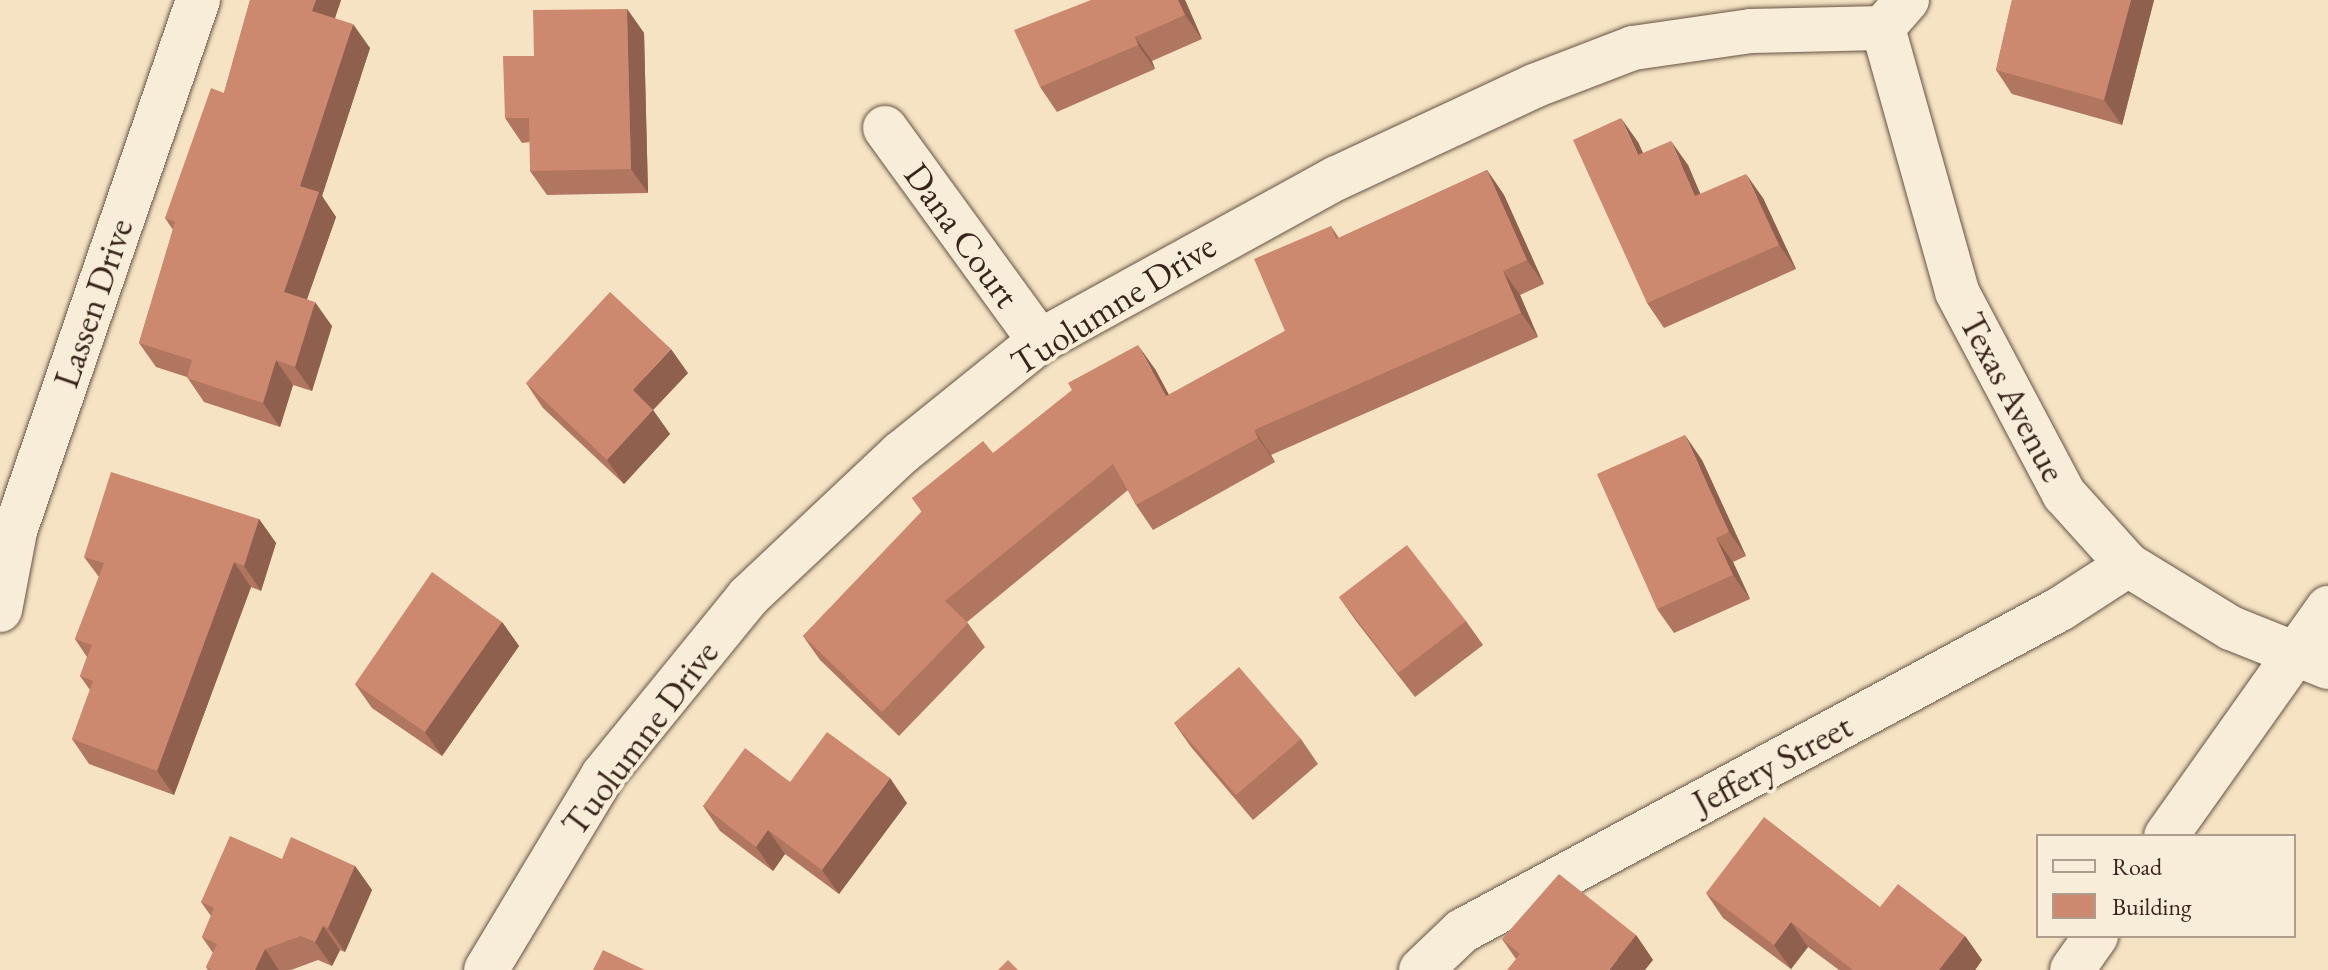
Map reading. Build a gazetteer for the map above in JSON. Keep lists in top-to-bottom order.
{
  "streets": {
    "street": [
      "Dana Court",
      "Lassen Drive",
      "Tuolumne Drive",
      "Texas Avenue",
      "Jeffery Street"
    ]
  },
  "crossings": [
    ["Dana Court", "Tuolumne Drive"],
    ["Tuolumne Drive", "Texas Avenue"],
    ["Texas Avenue", "Jeffery Street"]
  ],
  "legend": ["Road", "Building"]
}
